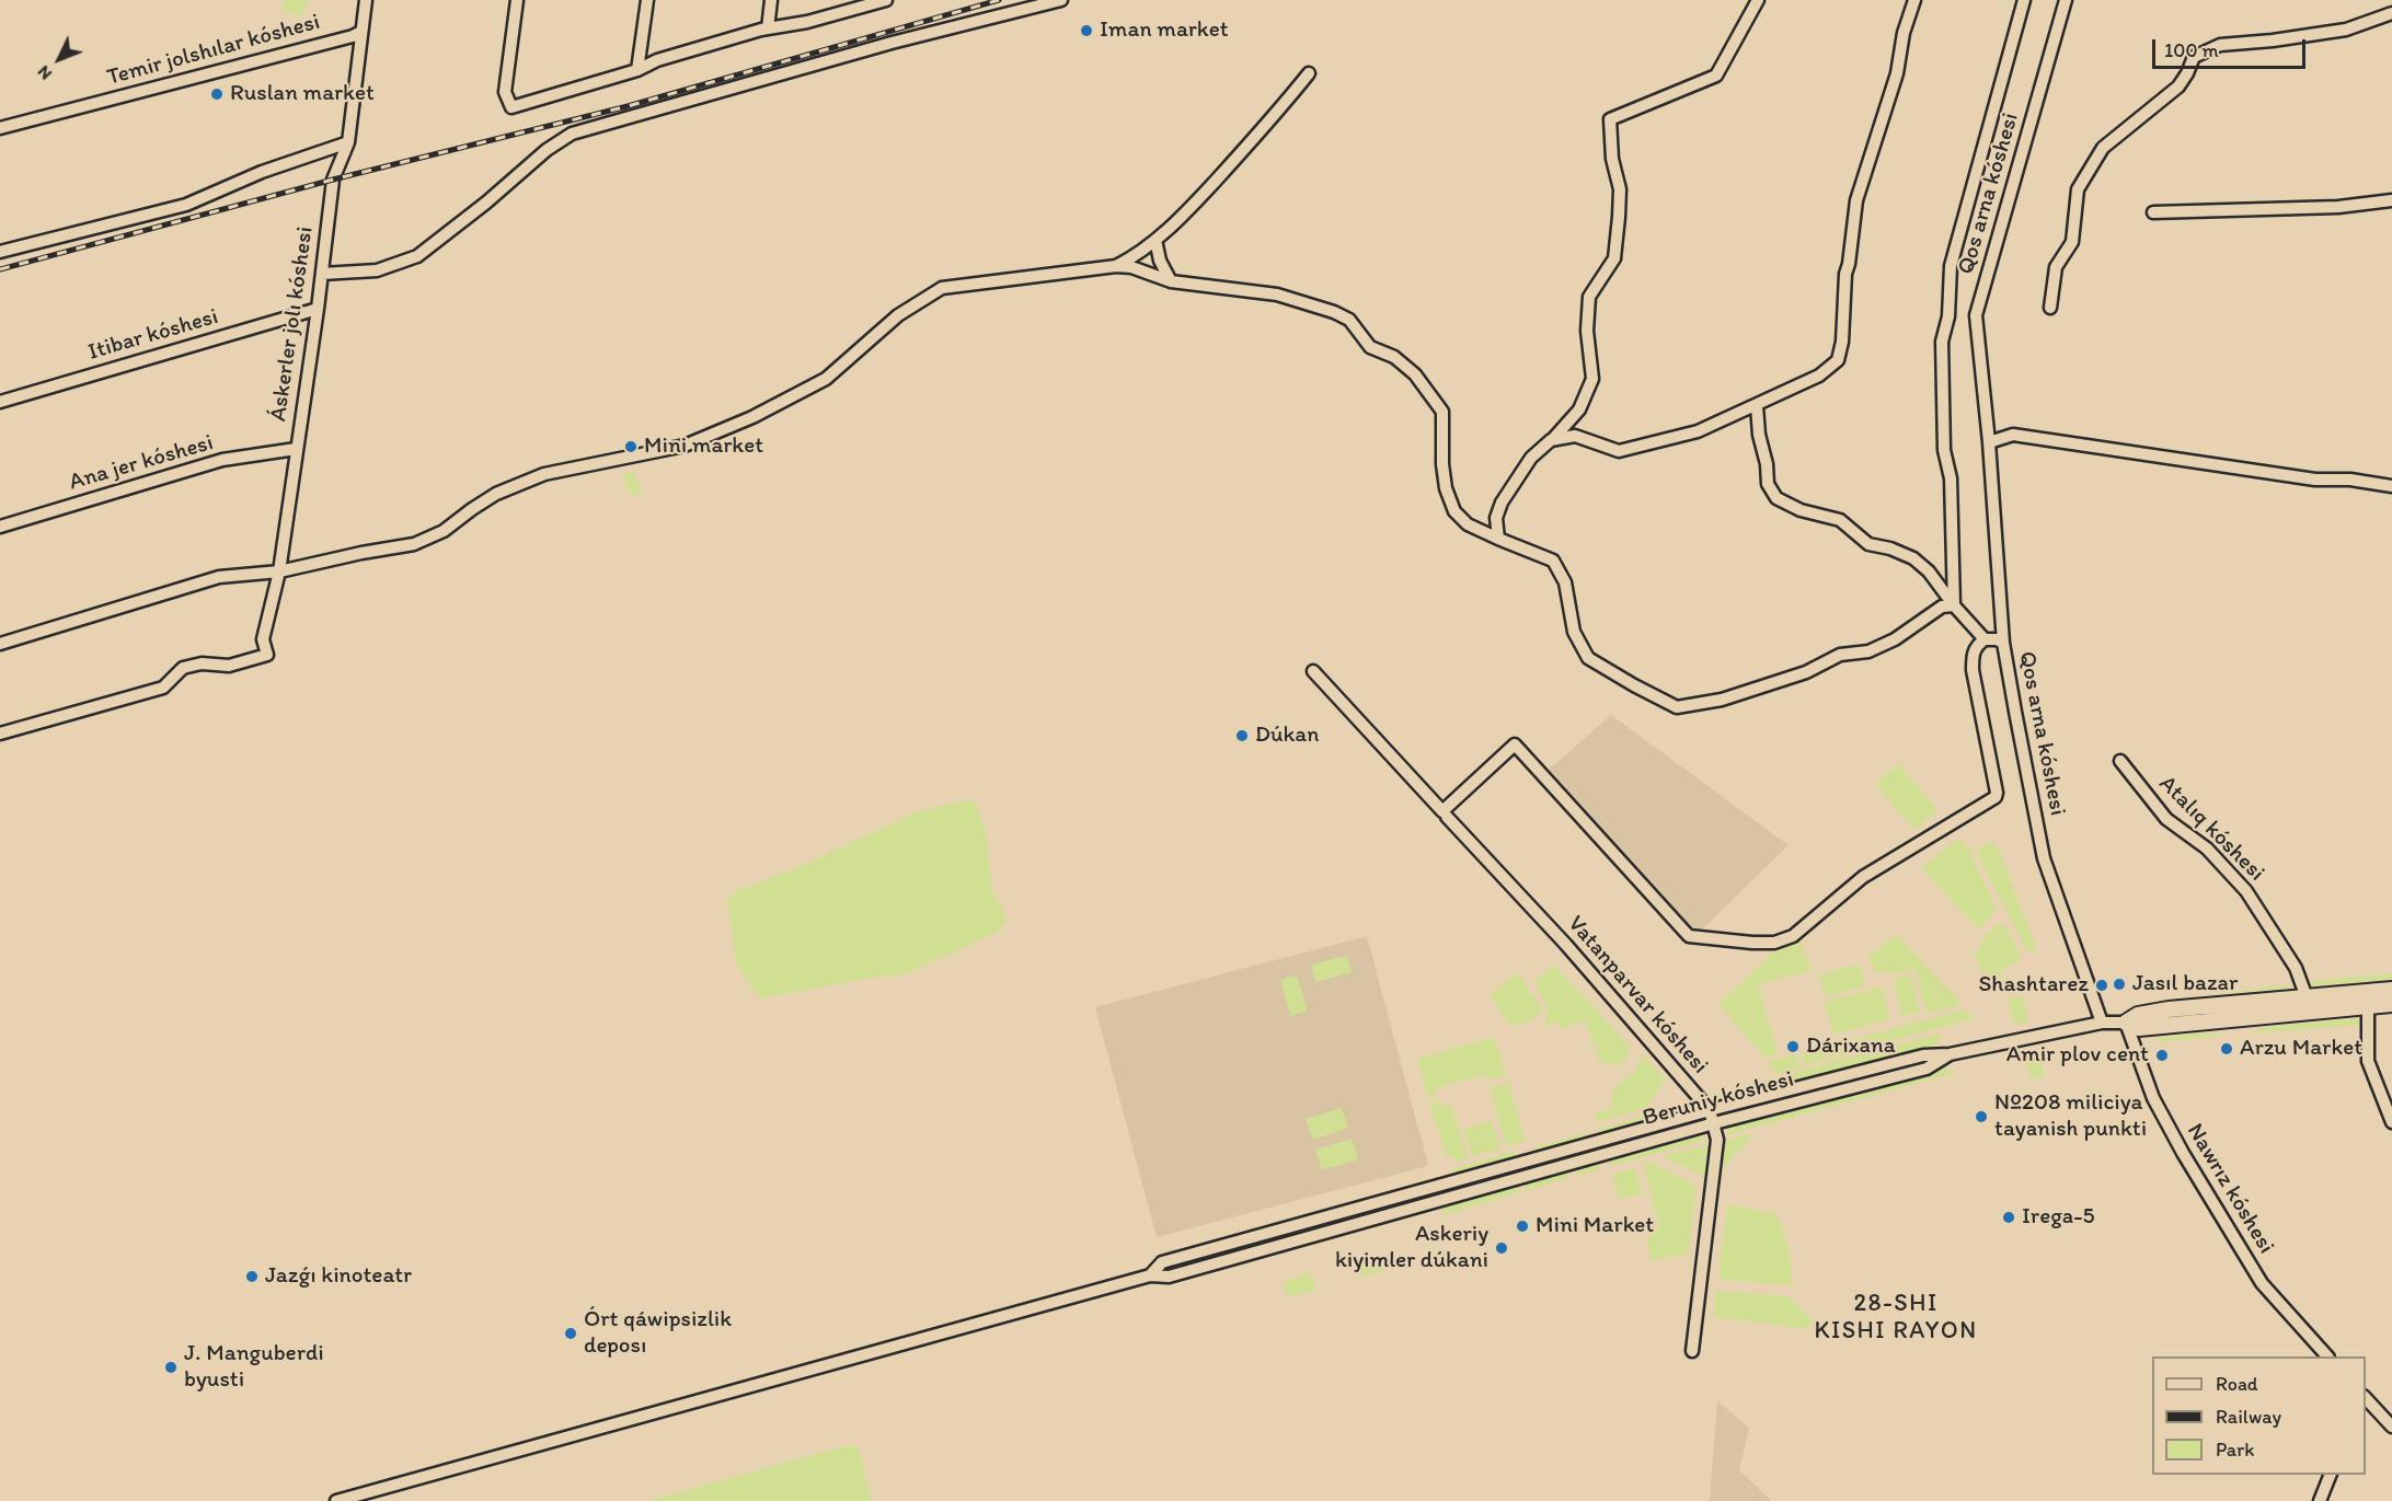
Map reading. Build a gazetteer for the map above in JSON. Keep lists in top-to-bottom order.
{
  "streets": {
    "street": [
      "Temir jolshılar kóshesi",
      "Qos arna kóshesi",
      "Áskerler jolı kóshesi",
      "Itibar kóshesi",
      "Ana jer kóshesi",
      "Atalıq kóshesi",
      "Vatanparvar kóshesi",
      "Beruniy kóshesi",
      "Nawrız kóshesi"
    ]
  },
  "crossings": [
    ["Temir jolshılar kóshesi", "Áskerler jolı kóshesi"],
    ["Áskerler jolı kóshesi", "Itibar kóshesi"],
    ["Áskerler jolı kóshesi", "Ana jer kóshesi"],
    ["Vatanparvar kóshesi", "Beruniy kóshesi"]
  ],
  "districts": ["28-SHI KISHI RAYON"],
  "places": [
    "Iman market",
    "Ruslan market",
    "Mini market",
    "Dúkan",
    "Jasıl bazar",
    "Shashtarez",
    "Dárixana",
    "Arzu Market",
    "Amir plov cent",
    "№208 miliciya tayanish punkti",
    "Irega-5",
    "Mini Market",
    "Askeriy kiyimler dúkani",
    "Jazǵı kinoteatr",
    "Órt qáwipsizlik deposı",
    "J. Manguberdi byusti"
  ],
  "legend": ["Road", "Railway", "Park"],
  "scale_bar": "100 m",
  "north": "bottom left"
}
